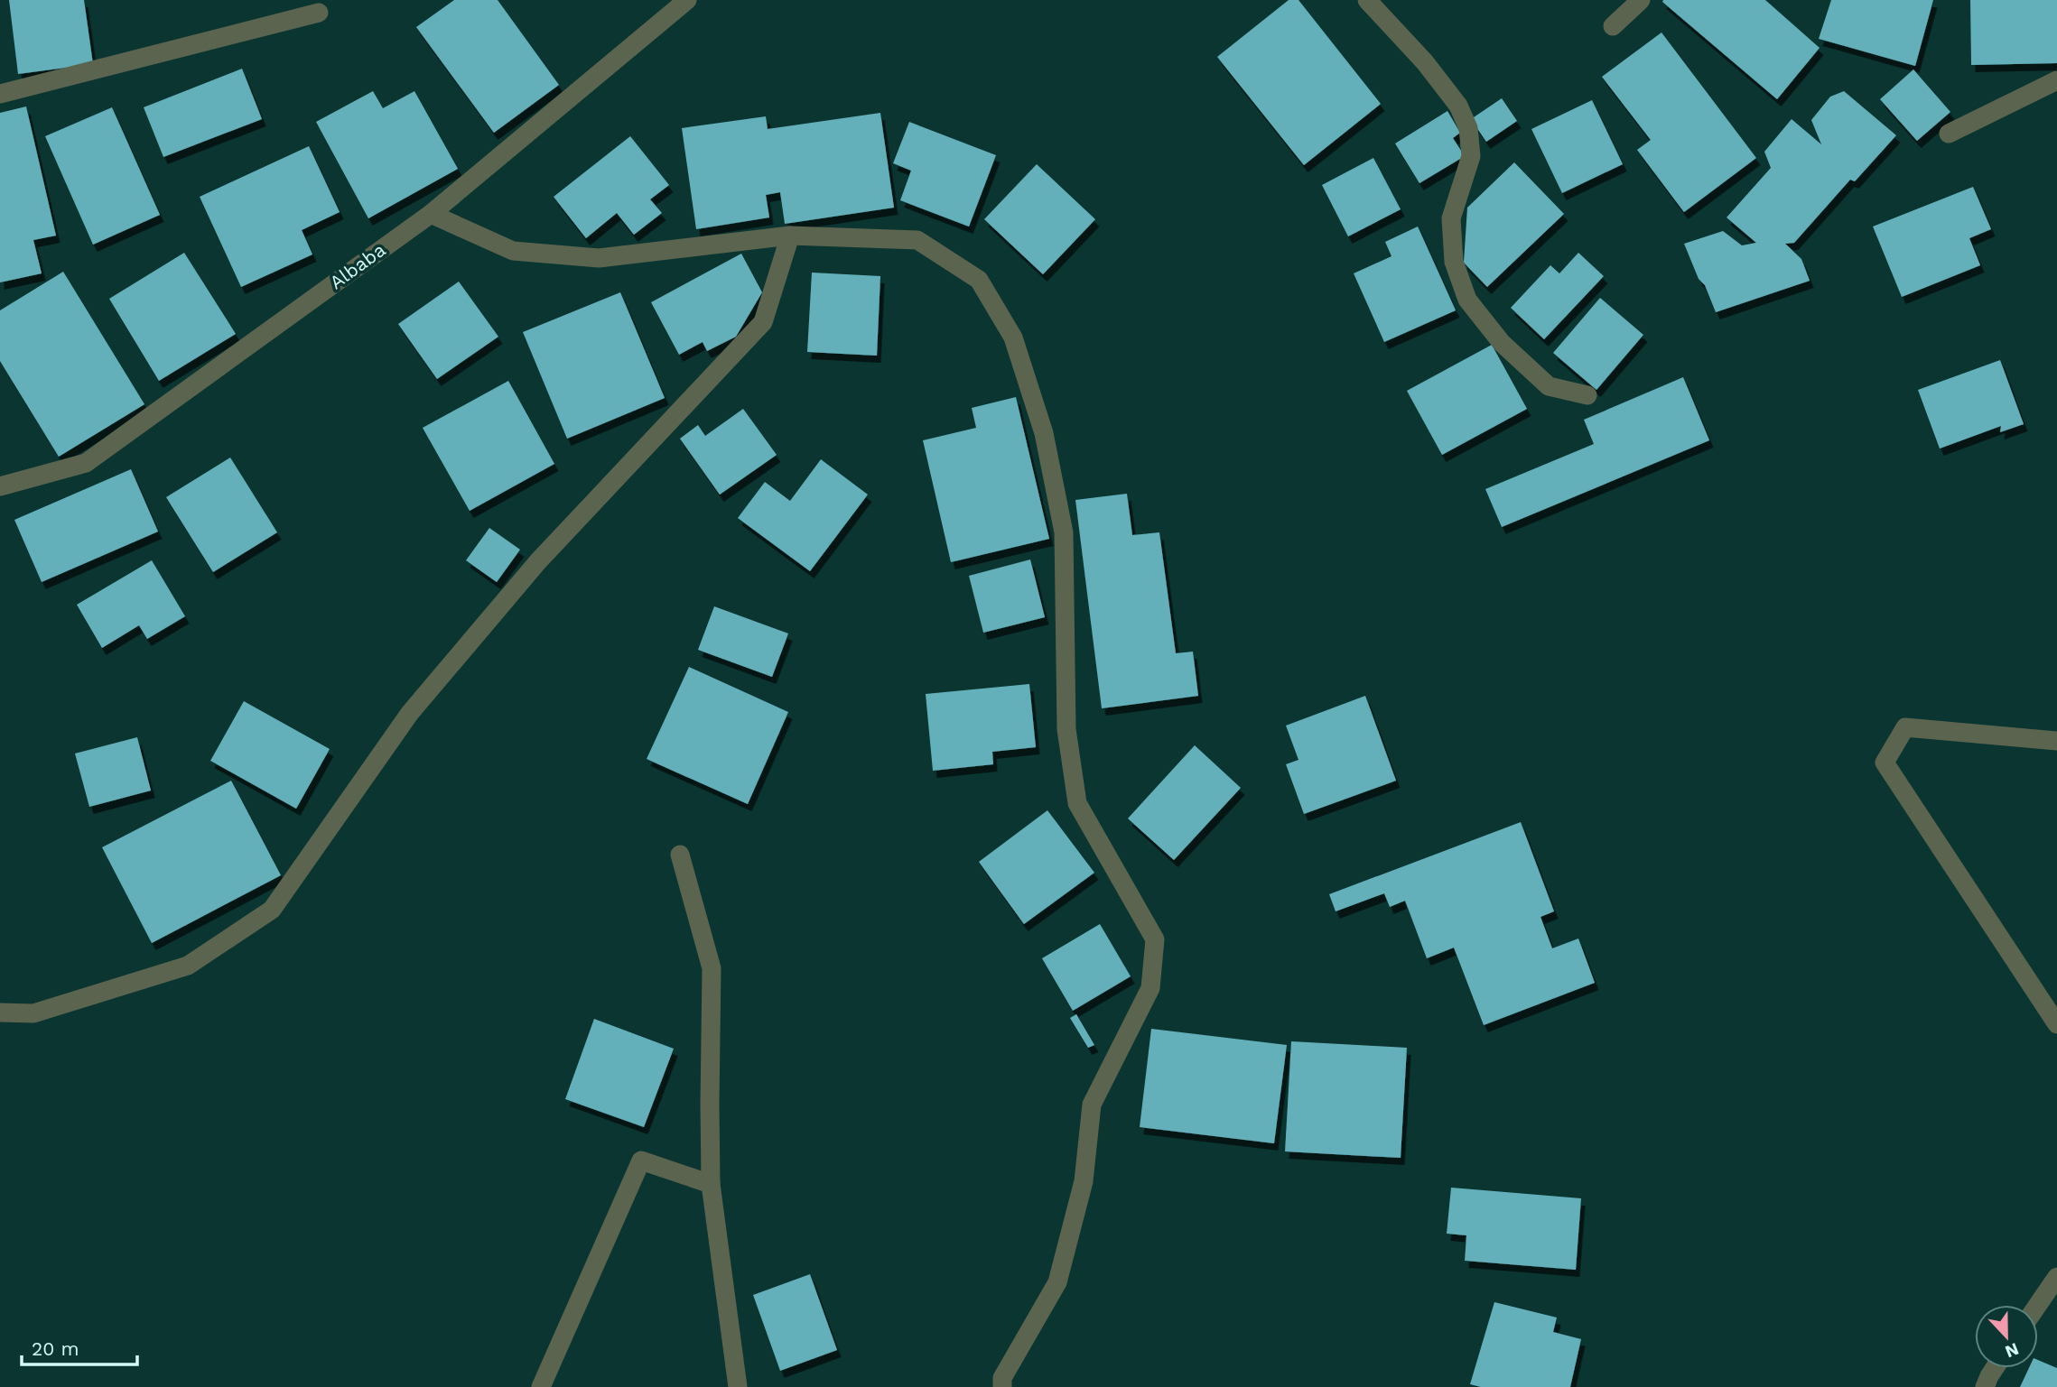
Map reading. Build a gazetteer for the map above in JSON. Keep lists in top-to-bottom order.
{
  "streets": {
    "street": ["Albaba"]
  },
  "scale_bar": "20 m",
  "north": "bottom"
}
